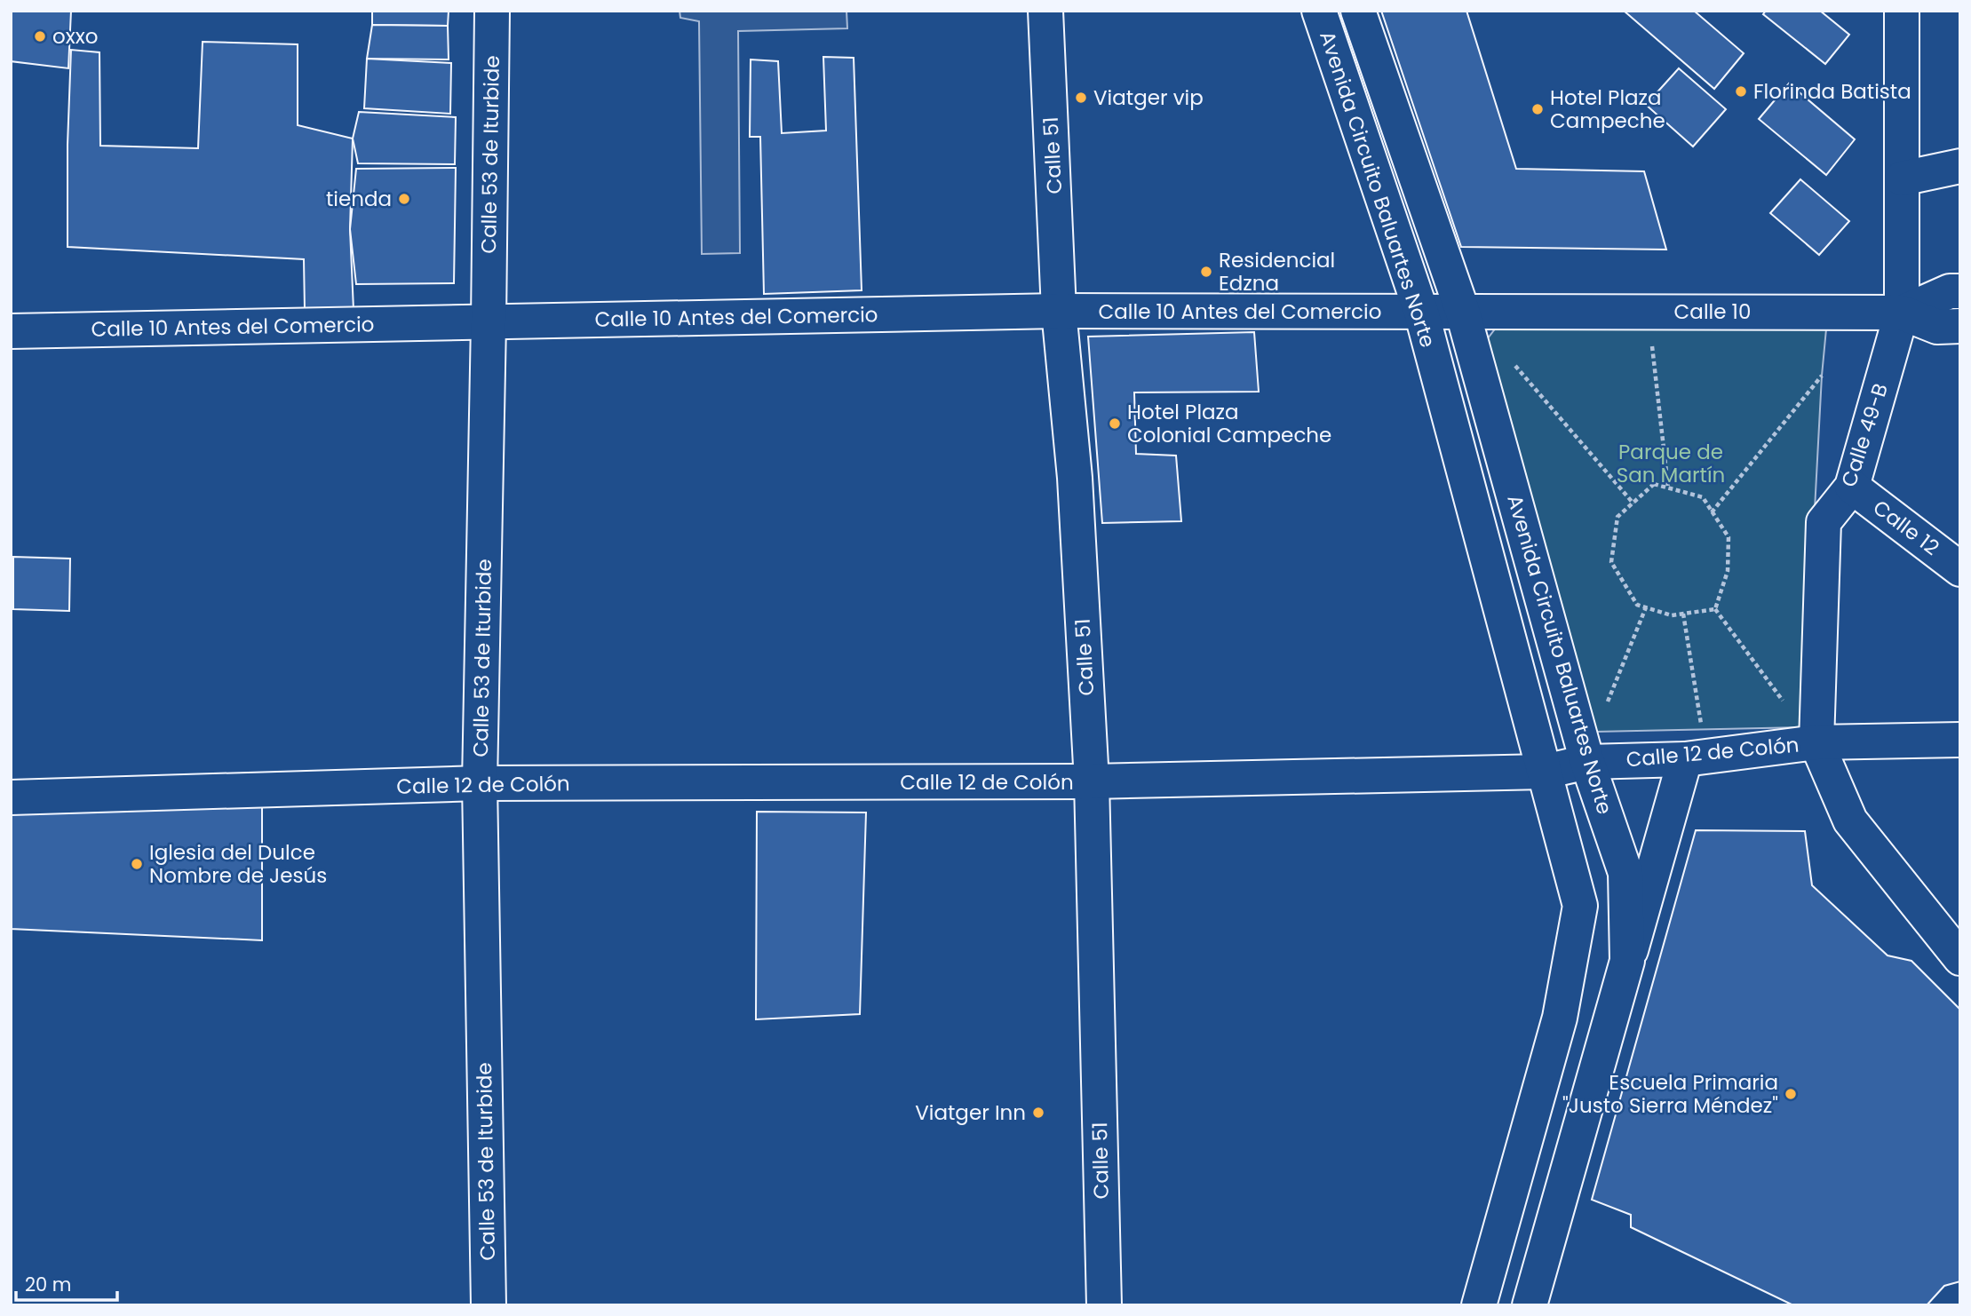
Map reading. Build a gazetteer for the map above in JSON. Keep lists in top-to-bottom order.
{
  "streets": {
    "street": [
      "Calle 53 de Iturbide",
      "Calle 51",
      "Avenida Circuito Baluartes Norte",
      "Calle 10 Antes del Comercio",
      "Calle 10",
      "Calle 49-B",
      "Calle 12",
      "Calle 12 de Colón"
    ]
  },
  "crossings": [
    ["Calle 53 de Iturbide", "Calle 10 Antes del Comercio"],
    ["Calle 53 de Iturbide", "Calle 12 de Colón"],
    ["Calle 51", "Calle 10 Antes del Comercio"],
    ["Calle 51", "Calle 12 de Colón"],
    ["Avenida Circuito Baluartes Norte", "Calle 10 Antes del Comercio"],
    ["Avenida Circuito Baluartes Norte", "Calle 10"],
    ["Avenida Circuito Baluartes Norte", "Calle 12 de Colón"],
    ["Calle 10 Antes del Comercio", "Calle 10"],
    ["Calle 10", "Calle 49-B"],
    ["Calle 49-B", "Calle 12"],
    ["Calle 49-B", "Calle 12 de Colón"]
  ],
  "parks": ["Parque de San Martín"],
  "places": [
    "oxxo",
    "Florinda Batista",
    "Viatger vip",
    "Hotel Plaza Campeche",
    "tienda",
    "Residencial Edzna",
    "Hotel Plaza Colonial Campeche",
    "Iglesia del Dulce Nombre de Jesús",
    "Escuela Primaria \"Justo Sierra Méndez\"",
    "Viatger Inn"
  ],
  "scale_bar": "20 m"
}
